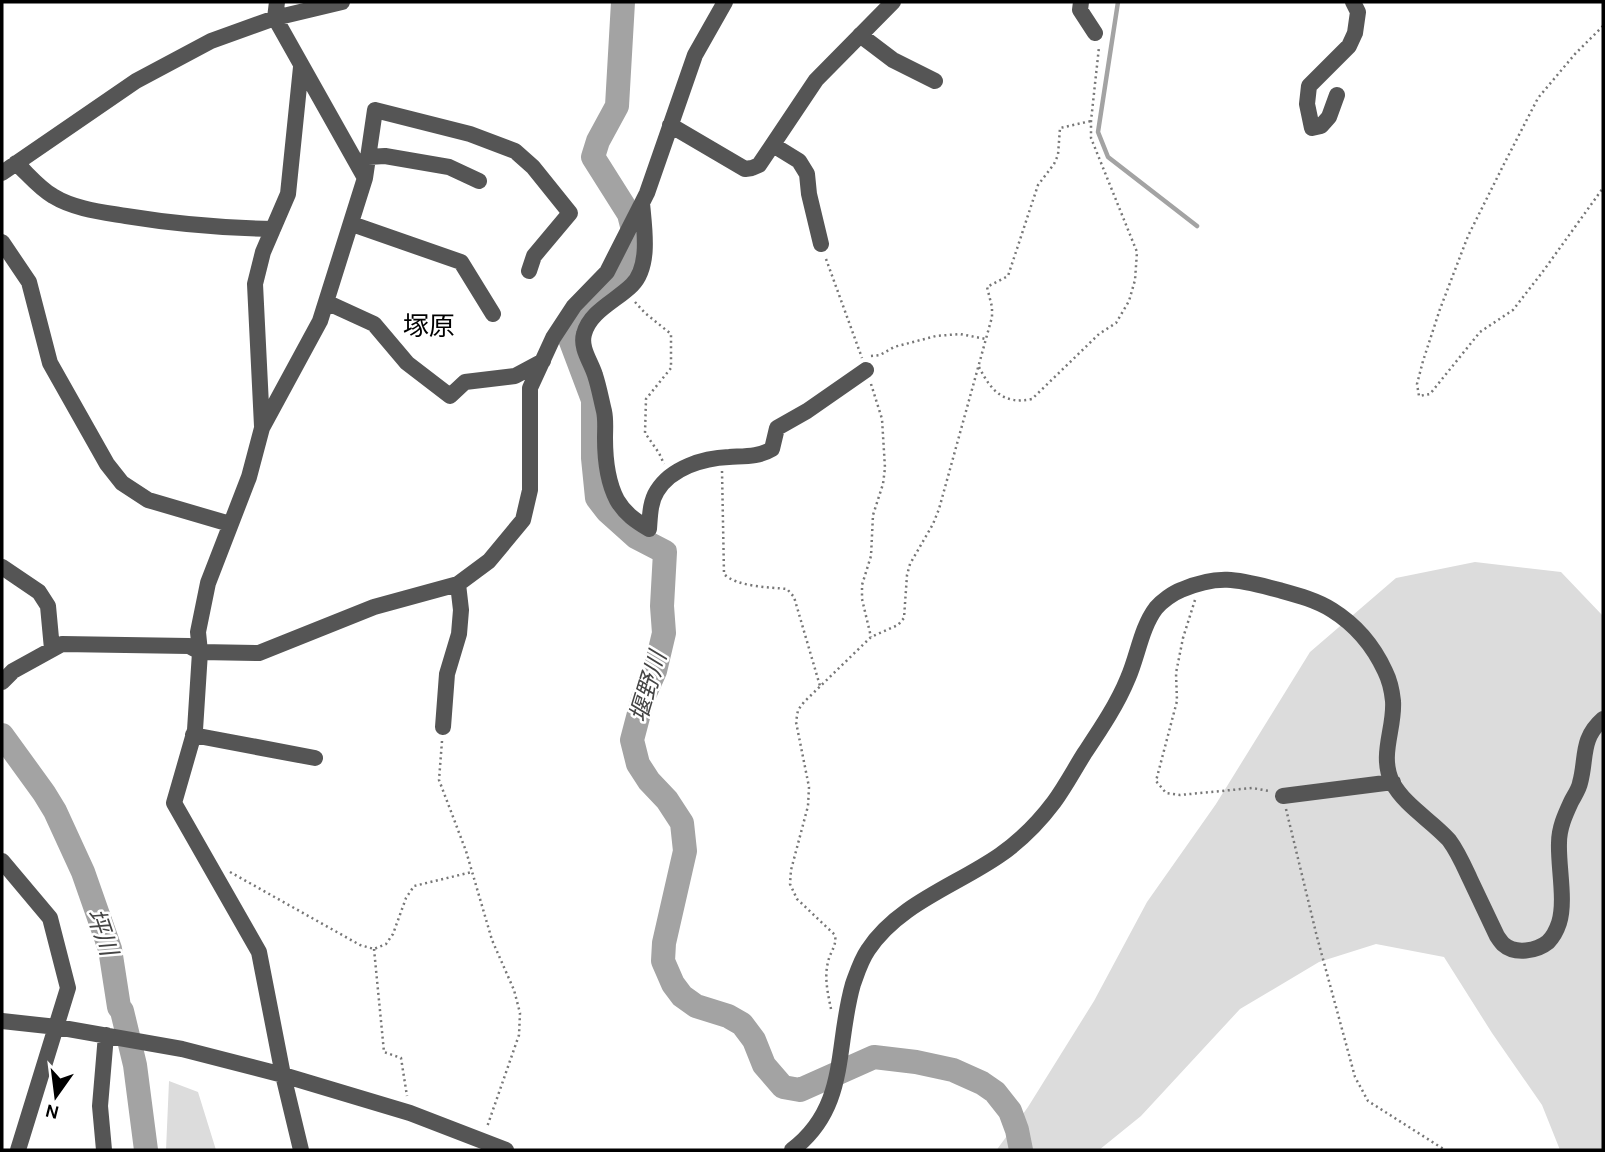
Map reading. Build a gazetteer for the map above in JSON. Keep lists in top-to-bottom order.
{
  "districts": ["塚原"],
  "water": ["堰野川", "坪川"],
  "north": "bottom"
}
